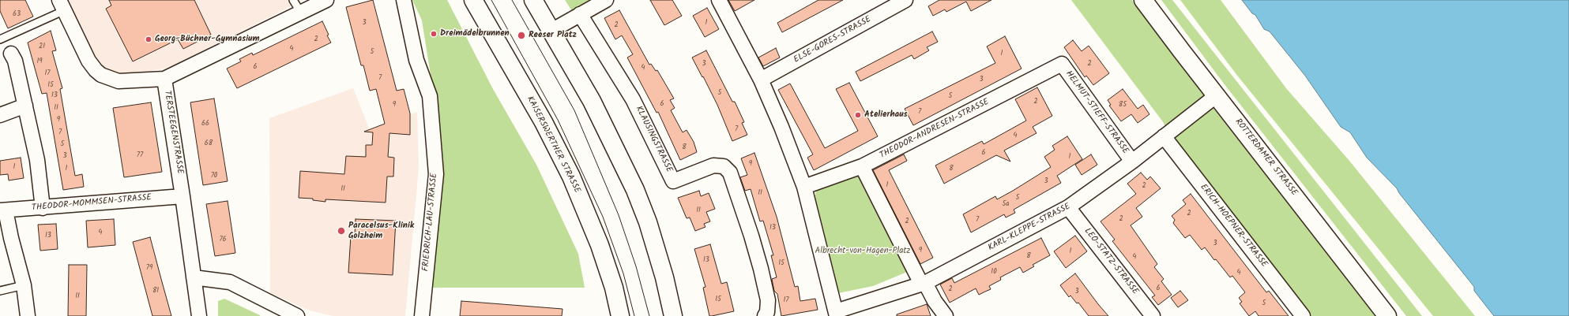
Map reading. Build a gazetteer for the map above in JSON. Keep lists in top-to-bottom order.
{
  "streets": {
    "street": [
      "ELSE-GORES-STRASSE",
      "HELMUT-STIEFF-STRASSE",
      "THEODOR-ANDRESEN-STRASSE",
      "TERSTEEGENSTRASSE",
      "KLAUSINGSTRASSE",
      "KAISERSWERTHER STRASSE",
      "ROTTERDAMER STRASSE",
      "THEODOR-MOMMSEN-STRASSE",
      "FRIEDRICH-LAU-STRASSE",
      "ERICH-HOEPNER-STRASSE",
      "KARL-KLEPPE-STRASSE",
      "LEO-STATZ-STRASSE"
    ]
  },
  "crossings": [
    ["HELMUT-STIEFF-STRASSE", "THEODOR-ANDRESEN-STRASSE"],
    ["HELMUT-STIEFF-STRASSE", "KARL-KLEPPE-STRASSE"],
    ["TERSTEEGENSTRASSE", "THEODOR-MOMMSEN-STRASSE"],
    ["ROTTERDAMER STRASSE", "KARL-KLEPPE-STRASSE"],
    ["ERICH-HOEPNER-STRASSE", "KARL-KLEPPE-STRASSE"],
    ["KARL-KLEPPE-STRASSE", "LEO-STATZ-STRASSE"]
  ],
  "parks": ["Albrecht-von-Hagen-Platz"],
  "places": [
    "Dreimädelbrunnen",
    "Reeser Platz",
    "Georg-Büchner-Gymnasium",
    "Atelierhaus",
    "Paracelsus-Klinik Golzheim"
  ],
  "house_numbers": [
    "63",
    "3",
    "1",
    "2",
    "2",
    "21",
    "4",
    "5",
    "1",
    "19",
    "3",
    "2",
    "6",
    "4",
    "17",
    "7",
    "3",
    "15",
    "5",
    "13",
    "5",
    "2",
    "6",
    "9",
    "85",
    "11",
    "7",
    "9",
    "66",
    "7",
    "7",
    "4",
    "68",
    "5",
    "8",
    "6",
    "77",
    "3",
    "1",
    "9",
    "1",
    "1",
    "8",
    "70",
    "3",
    "1",
    "2",
    "11",
    "11",
    "5",
    "5a",
    "11",
    "2",
    "2",
    "7",
    "2",
    "13",
    "4",
    "13",
    "76",
    "3",
    "9",
    "1",
    "8",
    "4",
    "13",
    "15",
    "79",
    "10",
    "4",
    "6",
    "2",
    "81",
    "3",
    "11",
    "15",
    "17",
    "5"
  ]
}
